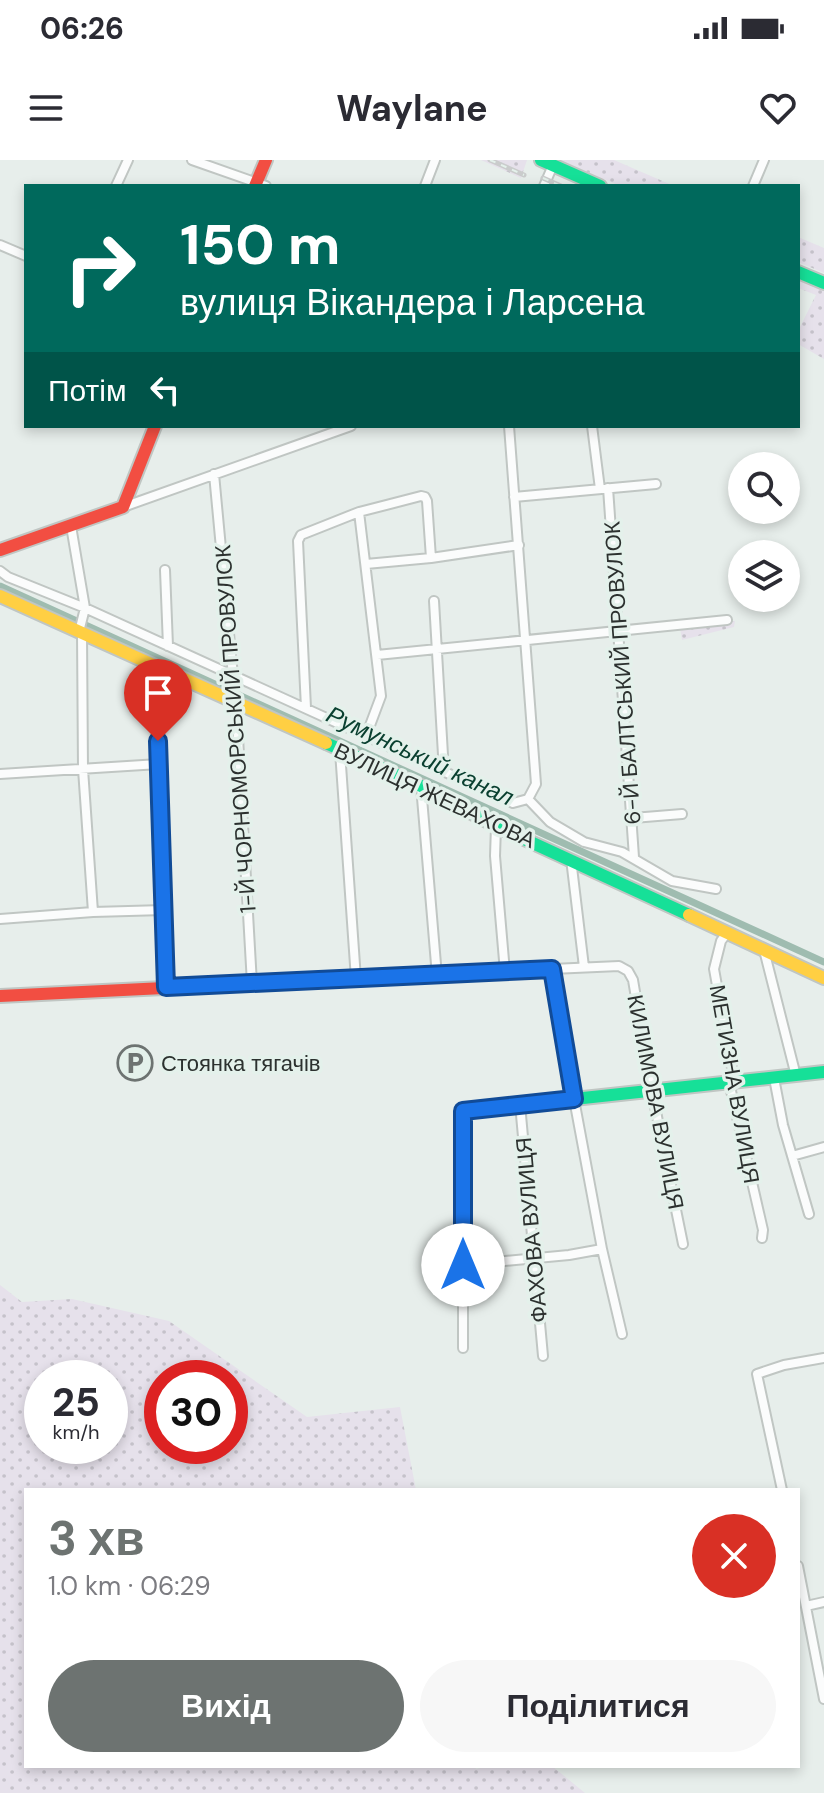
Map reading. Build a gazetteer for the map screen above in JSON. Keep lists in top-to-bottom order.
{
  "streets": {
    "street": [
      "6-Й БАЛТСЬКИЙ ПРОВУЛОК",
      "1-Й ЧОРНОМОРСЬКИЙ ПРОВУЛОК",
      "ВУЛИЦЯ ЖЕВАХОВА",
      "МЕТИЗНА ВУЛИЦЯ",
      "КИЛИМОВА ВУЛИЦЯ",
      "ФАХОВА ВУЛИЦЯ"
    ]
  },
  "crossings": [
    ["1-Й ЧОРНОМОРСЬКИЙ ПРОВУЛОК", "ВУЛИЦЯ ЖЕВАХОВА"],
    ["ВУЛИЦЯ ЖЕВАХОВА", "МЕТИЗНА ВУЛИЦЯ"]
  ],
  "water": ["Румунський канал"],
  "places": {
    "parking": ["Стоянка тягачів"]
  },
  "page": {
    "status": "06:26",
    "header": "Waylane",
    "turn": ["150 m", "вулиця Вікандера і Ларсена"],
    "then": "Потім",
    "speed": "25 km/h",
    "limit": "30",
    "heading": ["3 хв", "1.0 km · 06:29"],
    "buttons": ["Вихід", "Поділитися"]
  }
}
